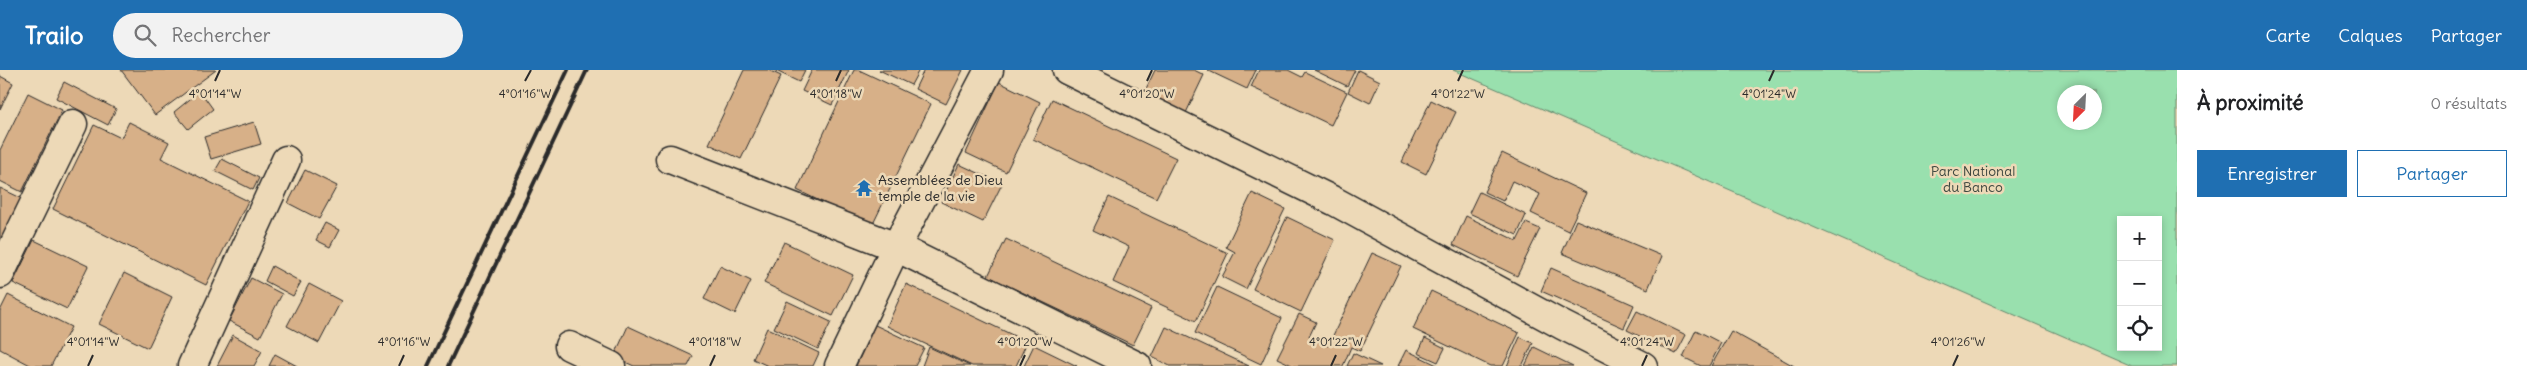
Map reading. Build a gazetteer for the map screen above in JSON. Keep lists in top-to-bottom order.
{
  "parks": ["Parc National du Banco"],
  "places": {
    "temple": ["Assemblées de Dieu temple de la vie"]
  },
  "north": "bottom left",
  "page": {
    "header": "Trailo",
    "search": "Rechercher",
    "nav": ["Carte", "Calques", "Partager"],
    "heading": ["À proximité", "0 résultats"],
    "buttons": ["Enregistrer", "Partager"],
    "map_buttons": ["+", "−"]
  },
  "coordinates": [
    "4°01'14\"W",
    "4°01'16\"W",
    "4°01'18\"W",
    "4°01'20\"W",
    "4°01'22\"W",
    "4°01'24\"W",
    "4°01'26\"W"
  ]
}
